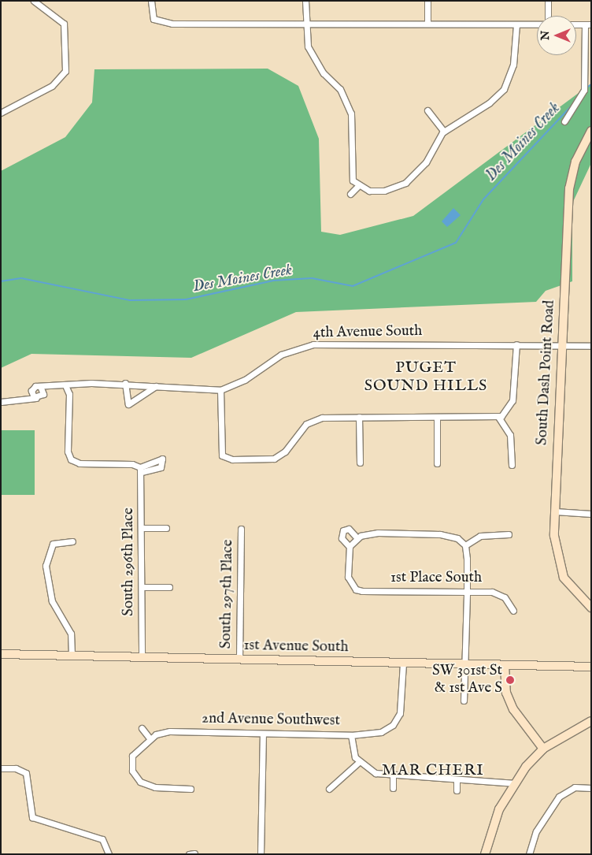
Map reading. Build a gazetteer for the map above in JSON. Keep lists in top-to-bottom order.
{
  "streets": {
    "street": [
      "4th Avenue South",
      "South Dash Point Road",
      "South 296th Place",
      "1st Place South",
      "South 297th Place",
      "1st Avenue South",
      "2nd Avenue Southwest"
    ]
  },
  "crossings": [
    ["4th Avenue South", "South Dash Point Road"],
    ["4th Avenue South", "South 296th Place"],
    ["South 296th Place", "1st Avenue South"],
    ["South 297th Place", "1st Avenue South"]
  ],
  "districts": ["PUGET SOUND HILLS", "MAR CHERI"],
  "water": ["Des Moines Creek"],
  "places": ["SW 301st St & 1st Ave S"],
  "north": "left"
}
